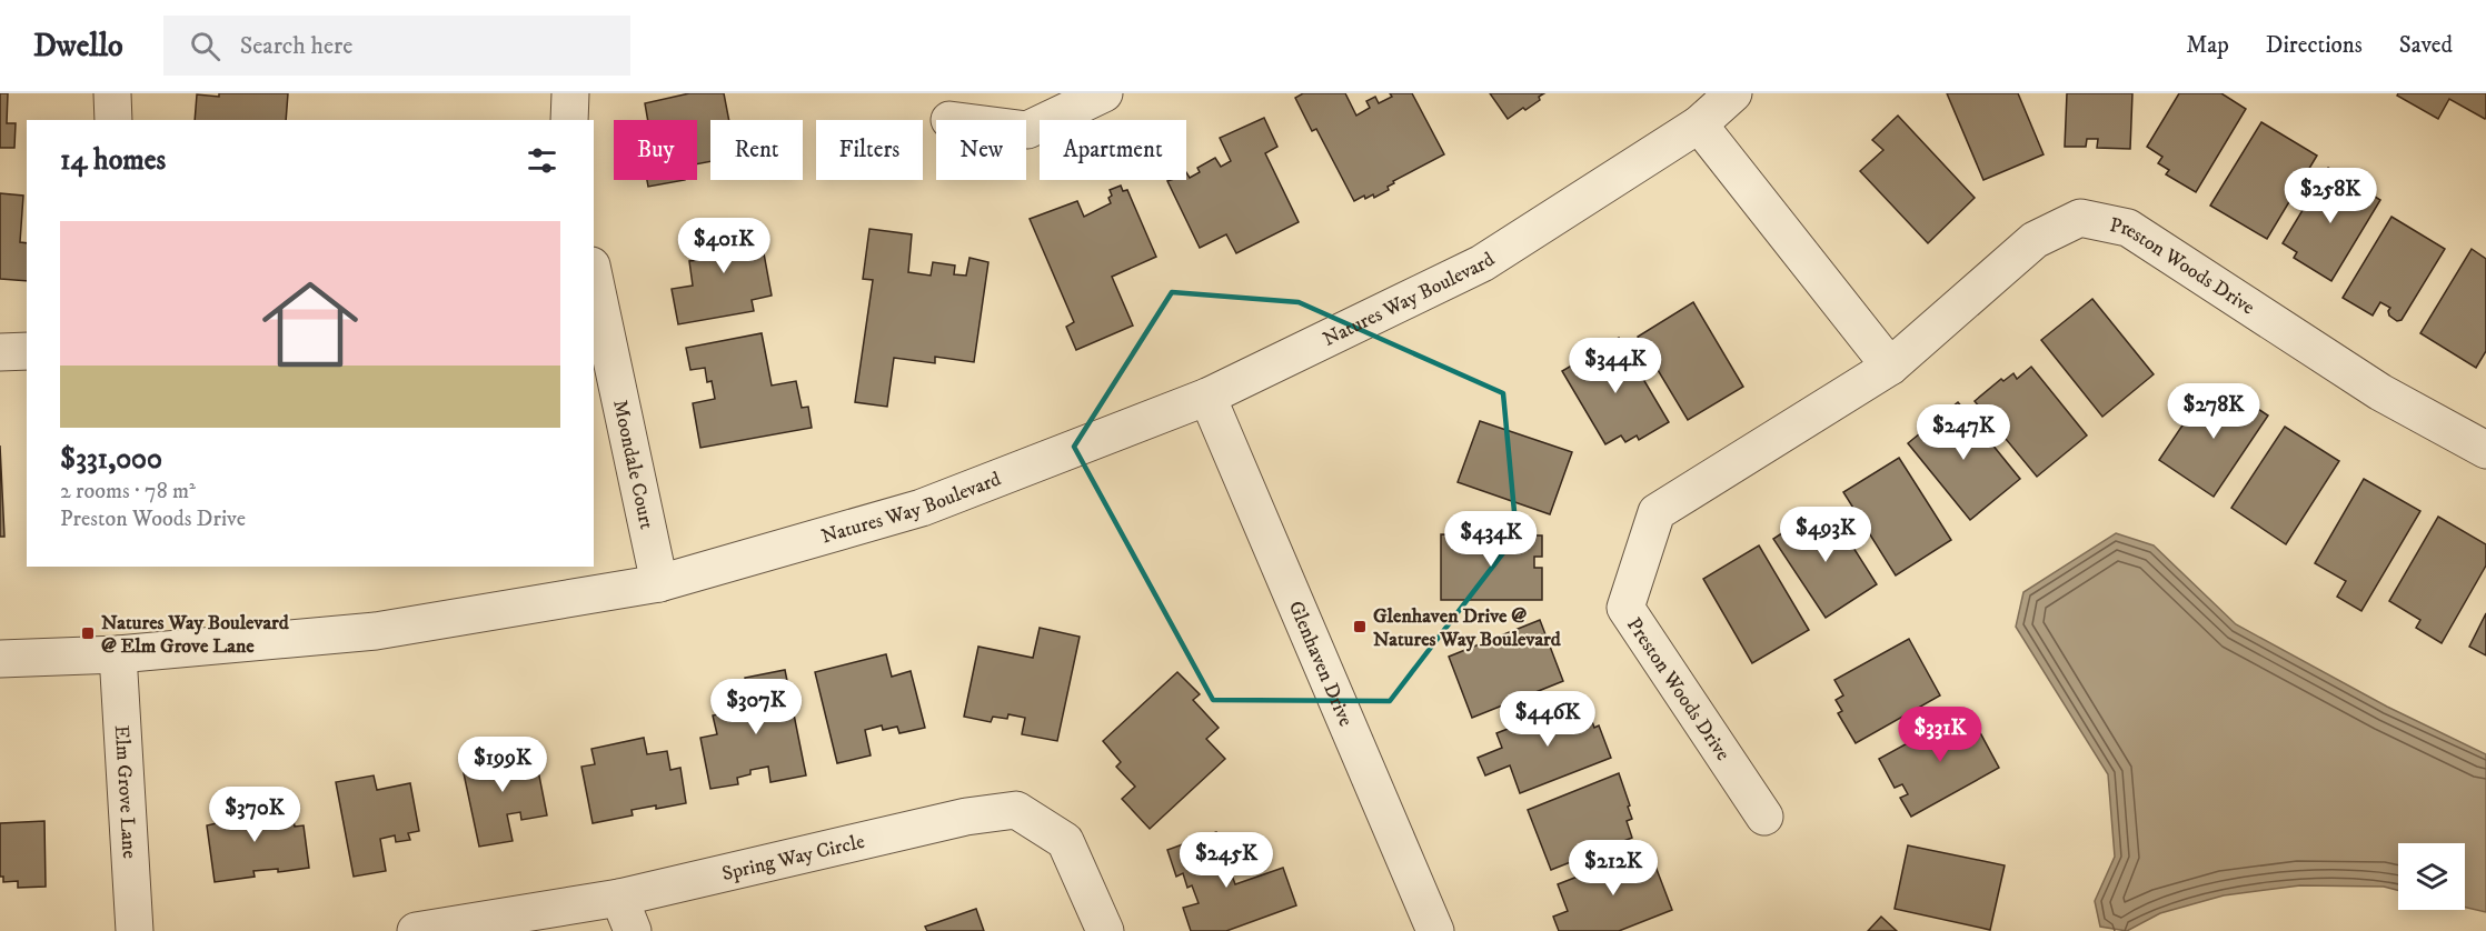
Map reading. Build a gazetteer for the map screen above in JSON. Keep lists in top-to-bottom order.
{
  "streets": {
    "street": [
      "Preston Woods Drive",
      "Natures Way Boulevard",
      "Moondale Court",
      "Glenhaven Drive",
      "Elm Grove Lane",
      "Spring Way Circle"
    ]
  },
  "crossings": [
    ["Natures Way Boulevard", "Moondale Court"],
    ["Natures Way Boulevard", "Glenhaven Drive"],
    ["Natures Way Boulevard", "Elm Grove Lane"]
  ],
  "places": {
    "transit": ["Glenhaven Drive @ Natures Way Boulevard", "Natures Way Boulevard @ Elm Grove Lane"]
  },
  "page": {
    "header": "Dwello",
    "search": "Search here",
    "nav": ["Map", "Directions", "Saved"],
    "chip": [
      "Buy",
      "Rent",
      "Filters",
      "New",
      "Apartment"
    ],
    "heading": "14 homes",
    "price": [
      "$258K",
      "$401K",
      "$344K",
      "$278K",
      "$247K",
      "$493K",
      "$434K",
      "$307K",
      "$446K",
      "$331K",
      "$199K",
      "$370K",
      "$245K",
      "$212K"
    ],
    "list": [
      {
        "name": "$331,000",
        "note": "2 rooms · 78 m² · Preston Woods Drive"
      }
    ]
  }
}
